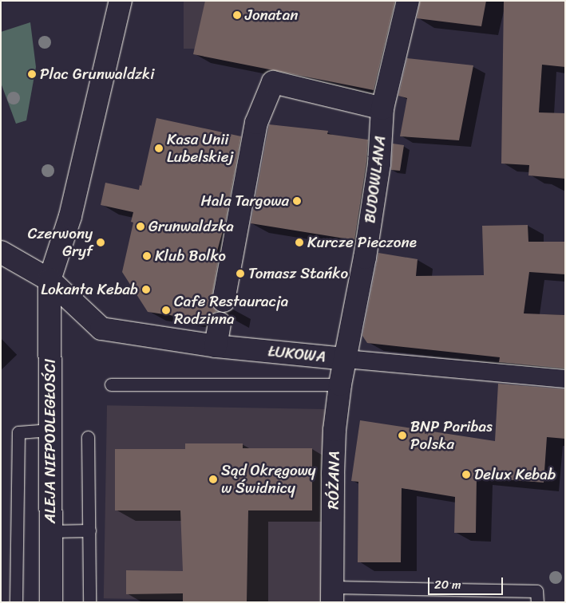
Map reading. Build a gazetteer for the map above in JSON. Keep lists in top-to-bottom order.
{
  "streets": {
    "street": [
      "BUDOWLANA",
      "ŁUKOWA",
      "ALEJA NIEPODLEGŁOŚCI",
      "RÓŻANA"
    ]
  },
  "crossings": [
    ["BUDOWLANA", "ŁUKOWA"],
    ["BUDOWLANA", "RÓŻANA"],
    ["ŁUKOWA", "ALEJA NIEPODLEGŁOŚCI"],
    ["ŁUKOWA", "RÓŻANA"]
  ],
  "places": [
    "Jonatan",
    "Plac Grunwaldzki",
    "Kasa Unii Lubelskiej",
    "Hala Targowa",
    "Grunwaldzka",
    "Czerwony Gryf",
    "Kurcze Pieczone",
    "Klub Bolko",
    "Tomasz Stańko",
    "Lokanta Kebab",
    "Cafe Restauracja Rodzinna",
    "BNP Paribas Polska",
    "Delux Kebab",
    "Sąd Okręgowy w Świdnicy"
  ],
  "scale_bar": "20 m"
}
